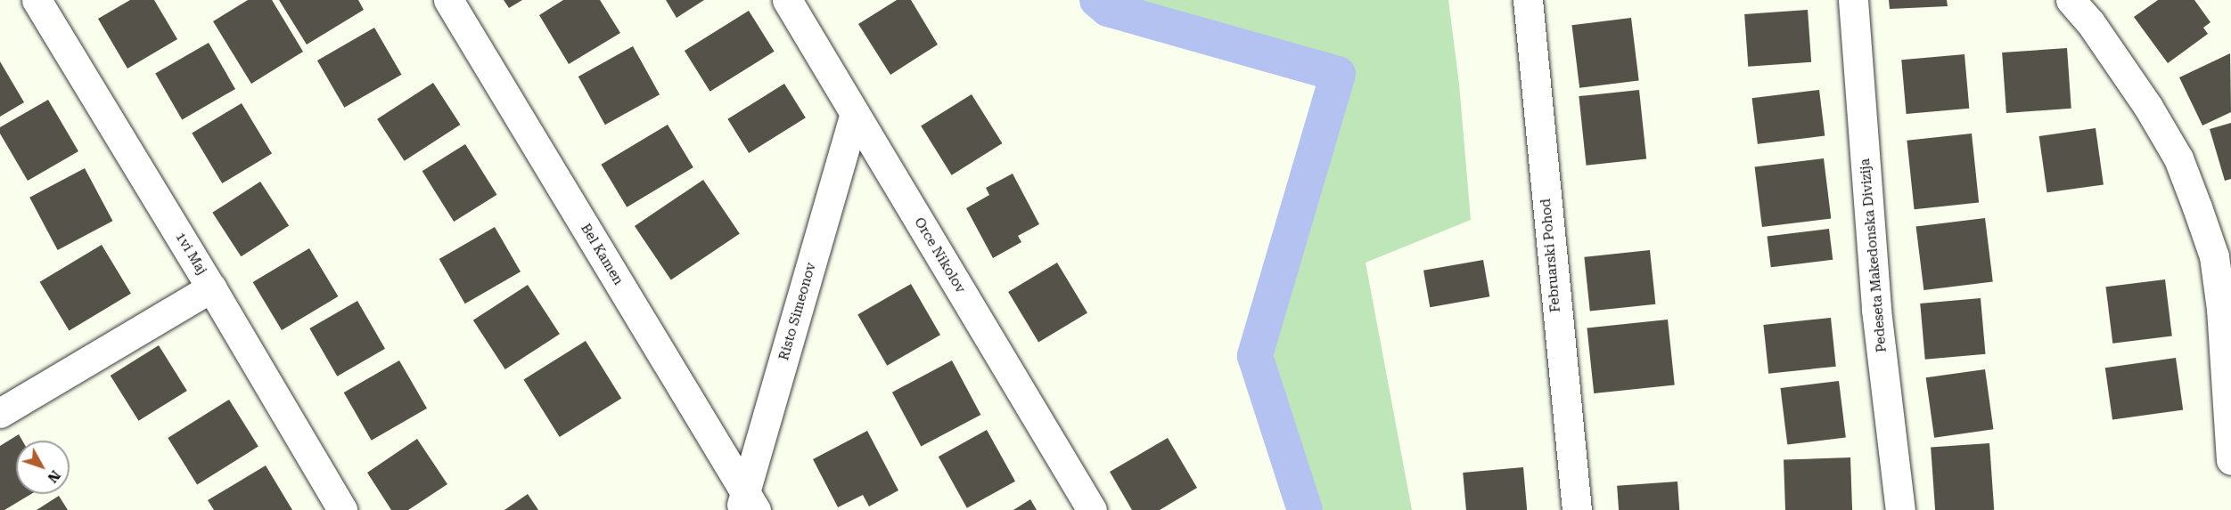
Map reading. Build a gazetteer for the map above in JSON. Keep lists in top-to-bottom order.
{
  "streets": {
    "street": [
      "1vi Maj",
      "Bel Kamen",
      "Orce Nikolov",
      "Februarski Pohod",
      "Pedeseta Makedonska Divizija",
      "Risto Simeonov"
    ]
  },
  "crossings": [
    ["Bel Kamen", "Risto Simeonov"],
    ["Orce Nikolov", "Risto Simeonov"]
  ],
  "north": "bottom right"
}
